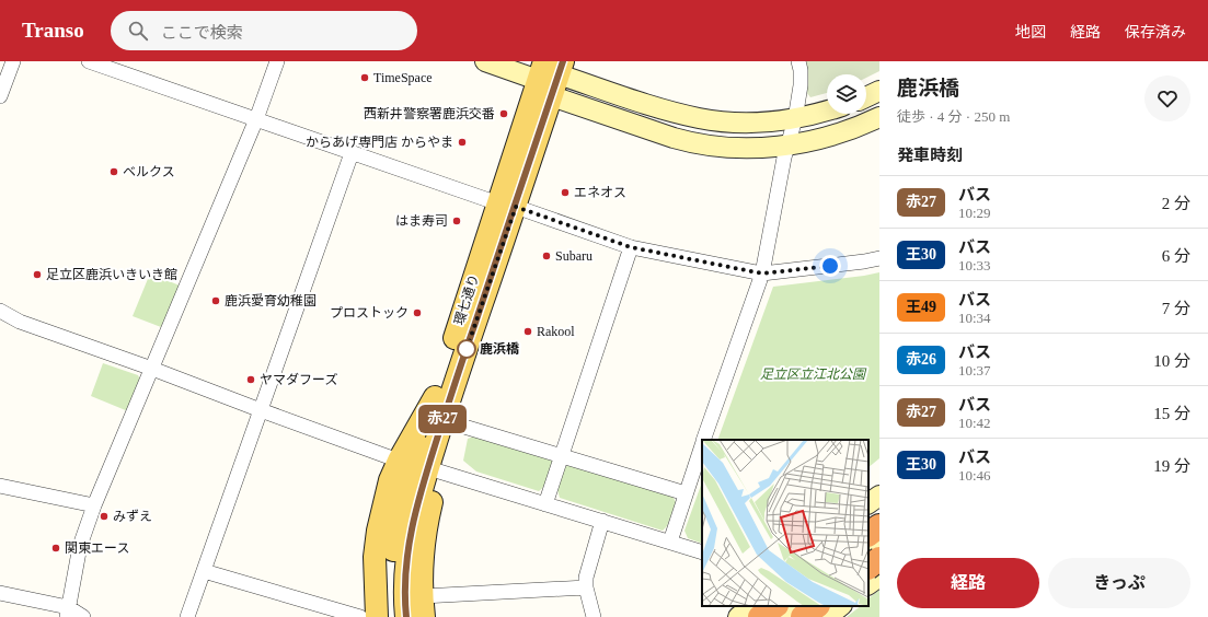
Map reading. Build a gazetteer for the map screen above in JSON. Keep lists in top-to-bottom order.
{
  "streets": {
    "main road": ["環七通り"]
  },
  "parks": ["足立区立江北公園"],
  "places": [
    "TimeSpace",
    "西新井警察署鹿浜交番",
    "からあげ専門店 からやま",
    "ベルクス",
    "エネオス",
    "はま寿司",
    "Subaru",
    "足立区鹿浜いきいき館",
    "鹿浜愛育幼稚園",
    "プロストック",
    "Rakool",
    "鹿浜橋",
    "ヤマダフーズ",
    "みずえ",
    "関東エース"
  ],
  "lines": ["bus line 赤27"],
  "page": {
    "header": "Transo",
    "search": "ここで検索",
    "nav": ["地図", "経路", "保存済み"],
    "on_map": "赤27",
    "heading": [
      ["鹿浜橋", "徒歩 · 4 分 · 250 m"],
      "発車時刻"
    ],
    "list": [
      {
        "mark": "赤27",
        "name": "バス",
        "note": "10:29",
        "value": "2 分"
      },
      {
        "mark": "王30",
        "name": "バス",
        "note": "10:33",
        "value": "6 分"
      },
      {
        "mark": "王49",
        "name": "バス",
        "note": "10:34",
        "value": "7 分"
      },
      {
        "mark": "赤26",
        "name": "バス",
        "note": "10:37",
        "value": "10 分"
      },
      {
        "mark": "赤27",
        "name": "バス",
        "note": "10:42",
        "value": "15 分"
      },
      {
        "mark": "王30",
        "name": "バス",
        "note": "10:46",
        "value": "19 分"
      }
    ],
    "buttons": ["経路", "きっぷ"]
  }
}
